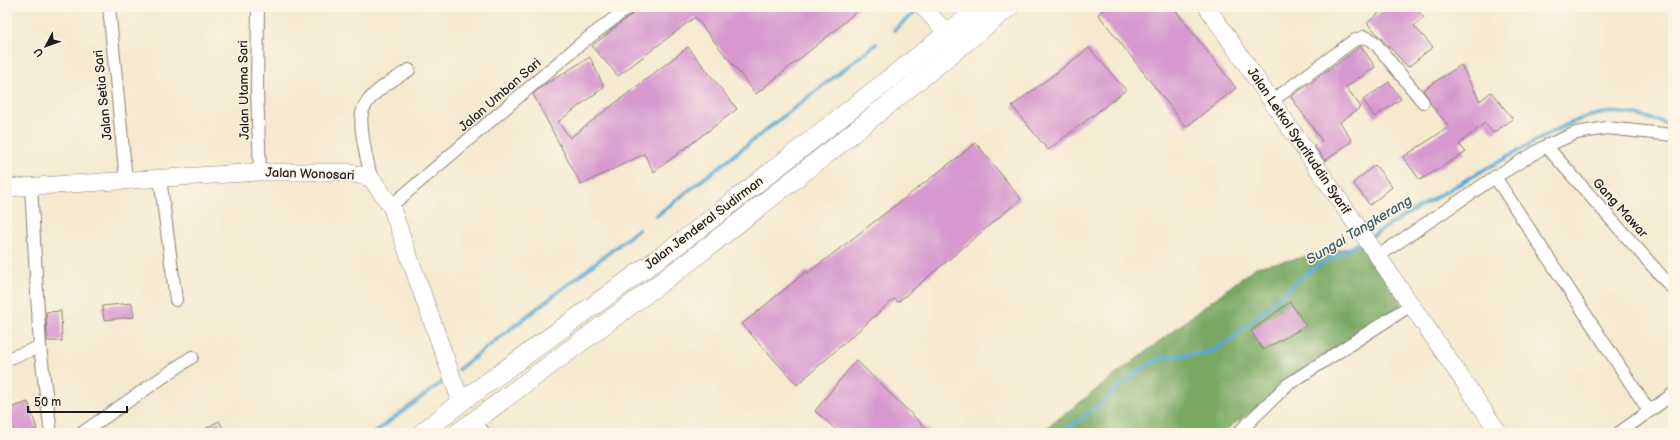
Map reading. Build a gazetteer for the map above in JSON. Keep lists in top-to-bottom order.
{
  "streets": {
    "main road": ["Jalan Jenderal Sudirman"],
    "street": [
      "Jalan Utama Sari",
      "Jalan Setia Sari",
      "Jalan Umban Sari",
      "Jalan Letkol Syarifuddin Syarif",
      "Jalan Wonosari",
      "Gang Mawar"
    ]
  },
  "crossings": [
    ["Jalan Utama Sari", "Jalan Wonosari"],
    ["Jalan Setia Sari", "Jalan Wonosari"],
    ["Jalan Umban Sari", "Jalan Wonosari"],
    ["Jalan Wonosari", "Jalan Jenderal Sudirman"]
  ],
  "water": ["Sungai Tangkerang"],
  "scale_bar": "50 m",
  "north": "bottom left"
}
